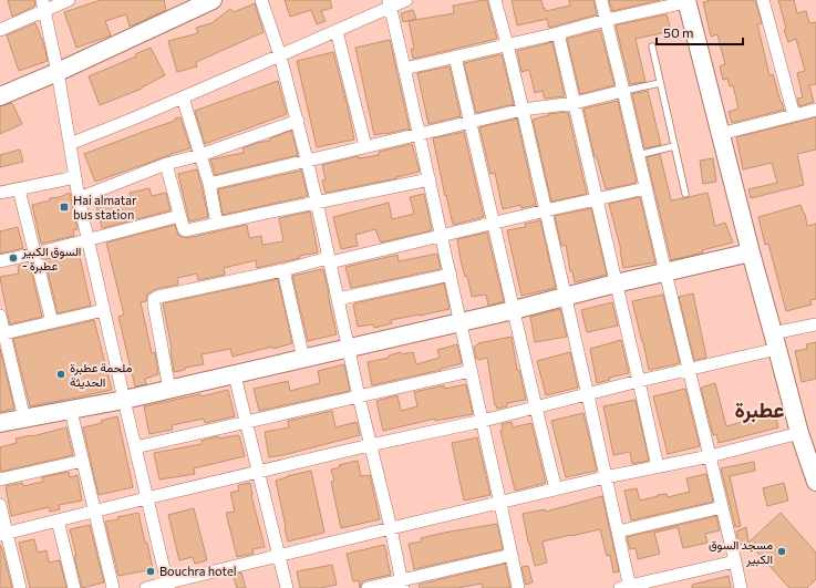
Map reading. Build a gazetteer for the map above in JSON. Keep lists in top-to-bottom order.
{
  "districts": ["عطبرة"],
  "places": {
    "transit": ["Hai almatar bus station"],
    "other": [
      "السوق الكبير - عطبرة",
      "ملحمة عطبرة الحديثة",
      "مسجد السوق الكبير",
      "Bouchra hotel"
    ]
  },
  "scale_bar": "50 m"
}
